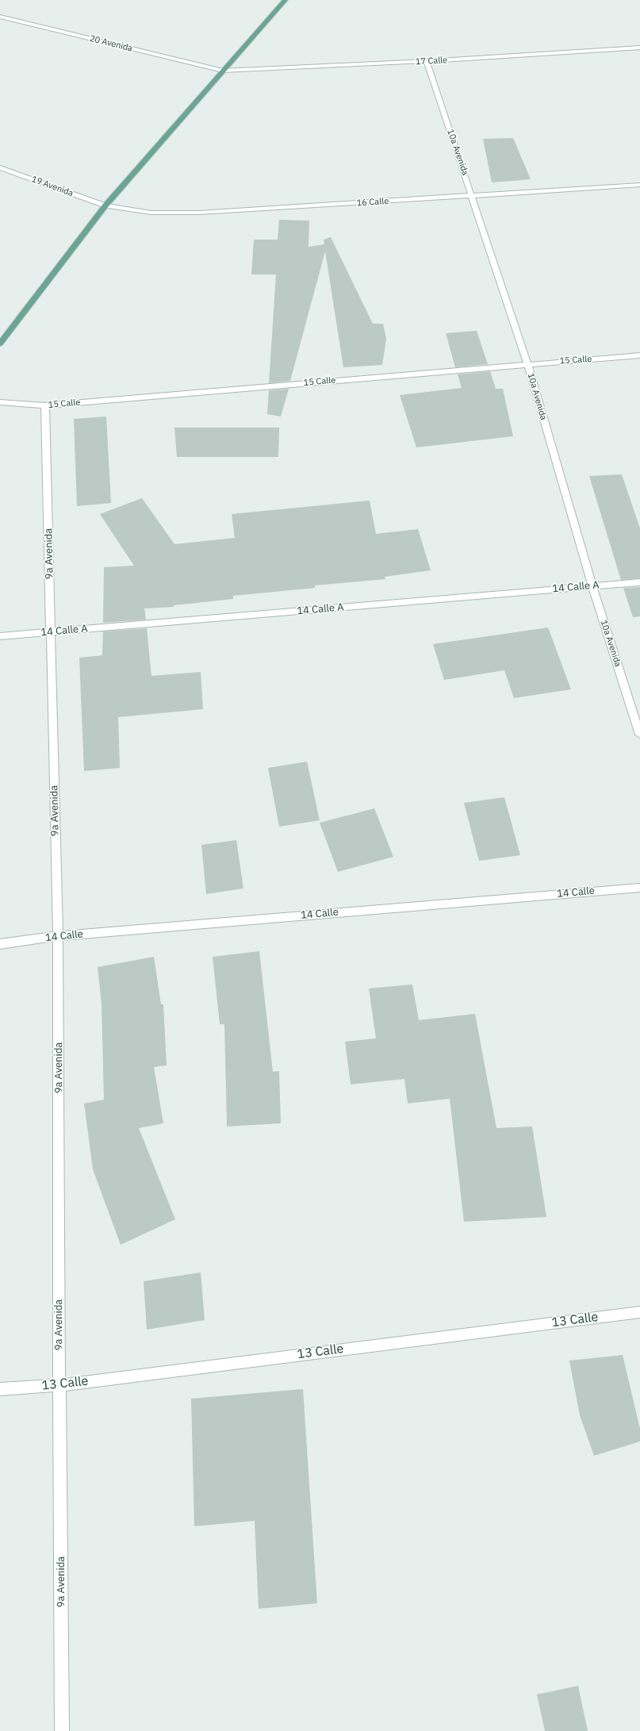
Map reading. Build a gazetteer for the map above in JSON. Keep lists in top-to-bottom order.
{
  "streets": {
    "street": [
      "20 Avenida",
      "17 Calle",
      "10a Avenida",
      "19 Avenida",
      "16 Calle",
      "15 Calle",
      "9a Avenida",
      "14 Calle A",
      "14 Calle",
      "13 Calle"
    ]
  },
  "crossings": [
    ["20 Avenida", "17 Calle"],
    ["17 Calle", "10a Avenida"],
    ["10a Avenida", "16 Calle"],
    ["10a Avenida", "15 Calle"],
    ["10a Avenida", "14 Calle A"],
    ["19 Avenida", "16 Calle"],
    ["15 Calle", "9a Avenida"],
    ["9a Avenida", "14 Calle A"],
    ["9a Avenida", "14 Calle"],
    ["9a Avenida", "13 Calle"]
  ]
}
